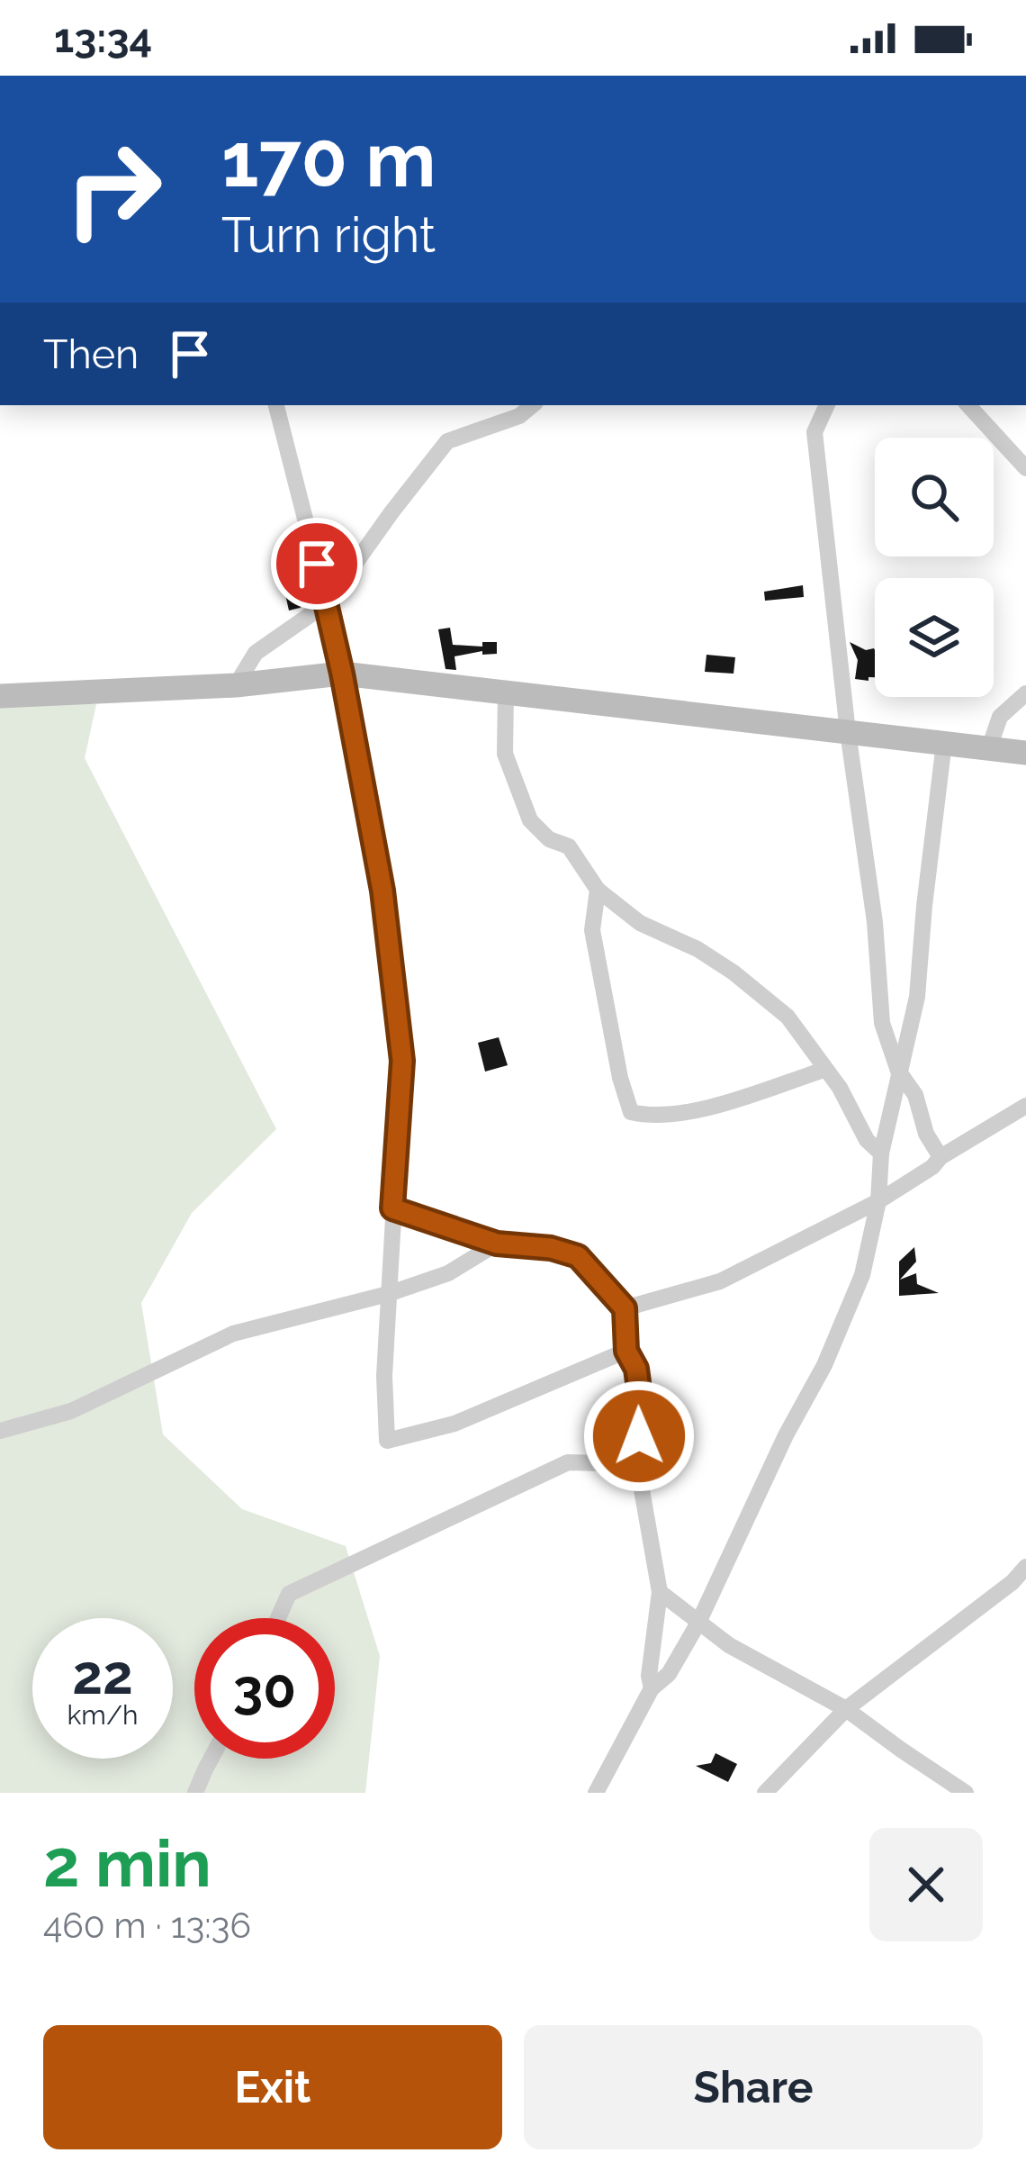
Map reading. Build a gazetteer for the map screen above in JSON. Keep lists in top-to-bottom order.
{
  "page": {
    "status": "13:34",
    "turn": ["170 m", "Turn right"],
    "then": "Then",
    "speed": "22 km/h",
    "limit": "30",
    "heading": ["2 min", "460 m · 13:36"],
    "buttons": ["Exit", "Share"]
  }
}
